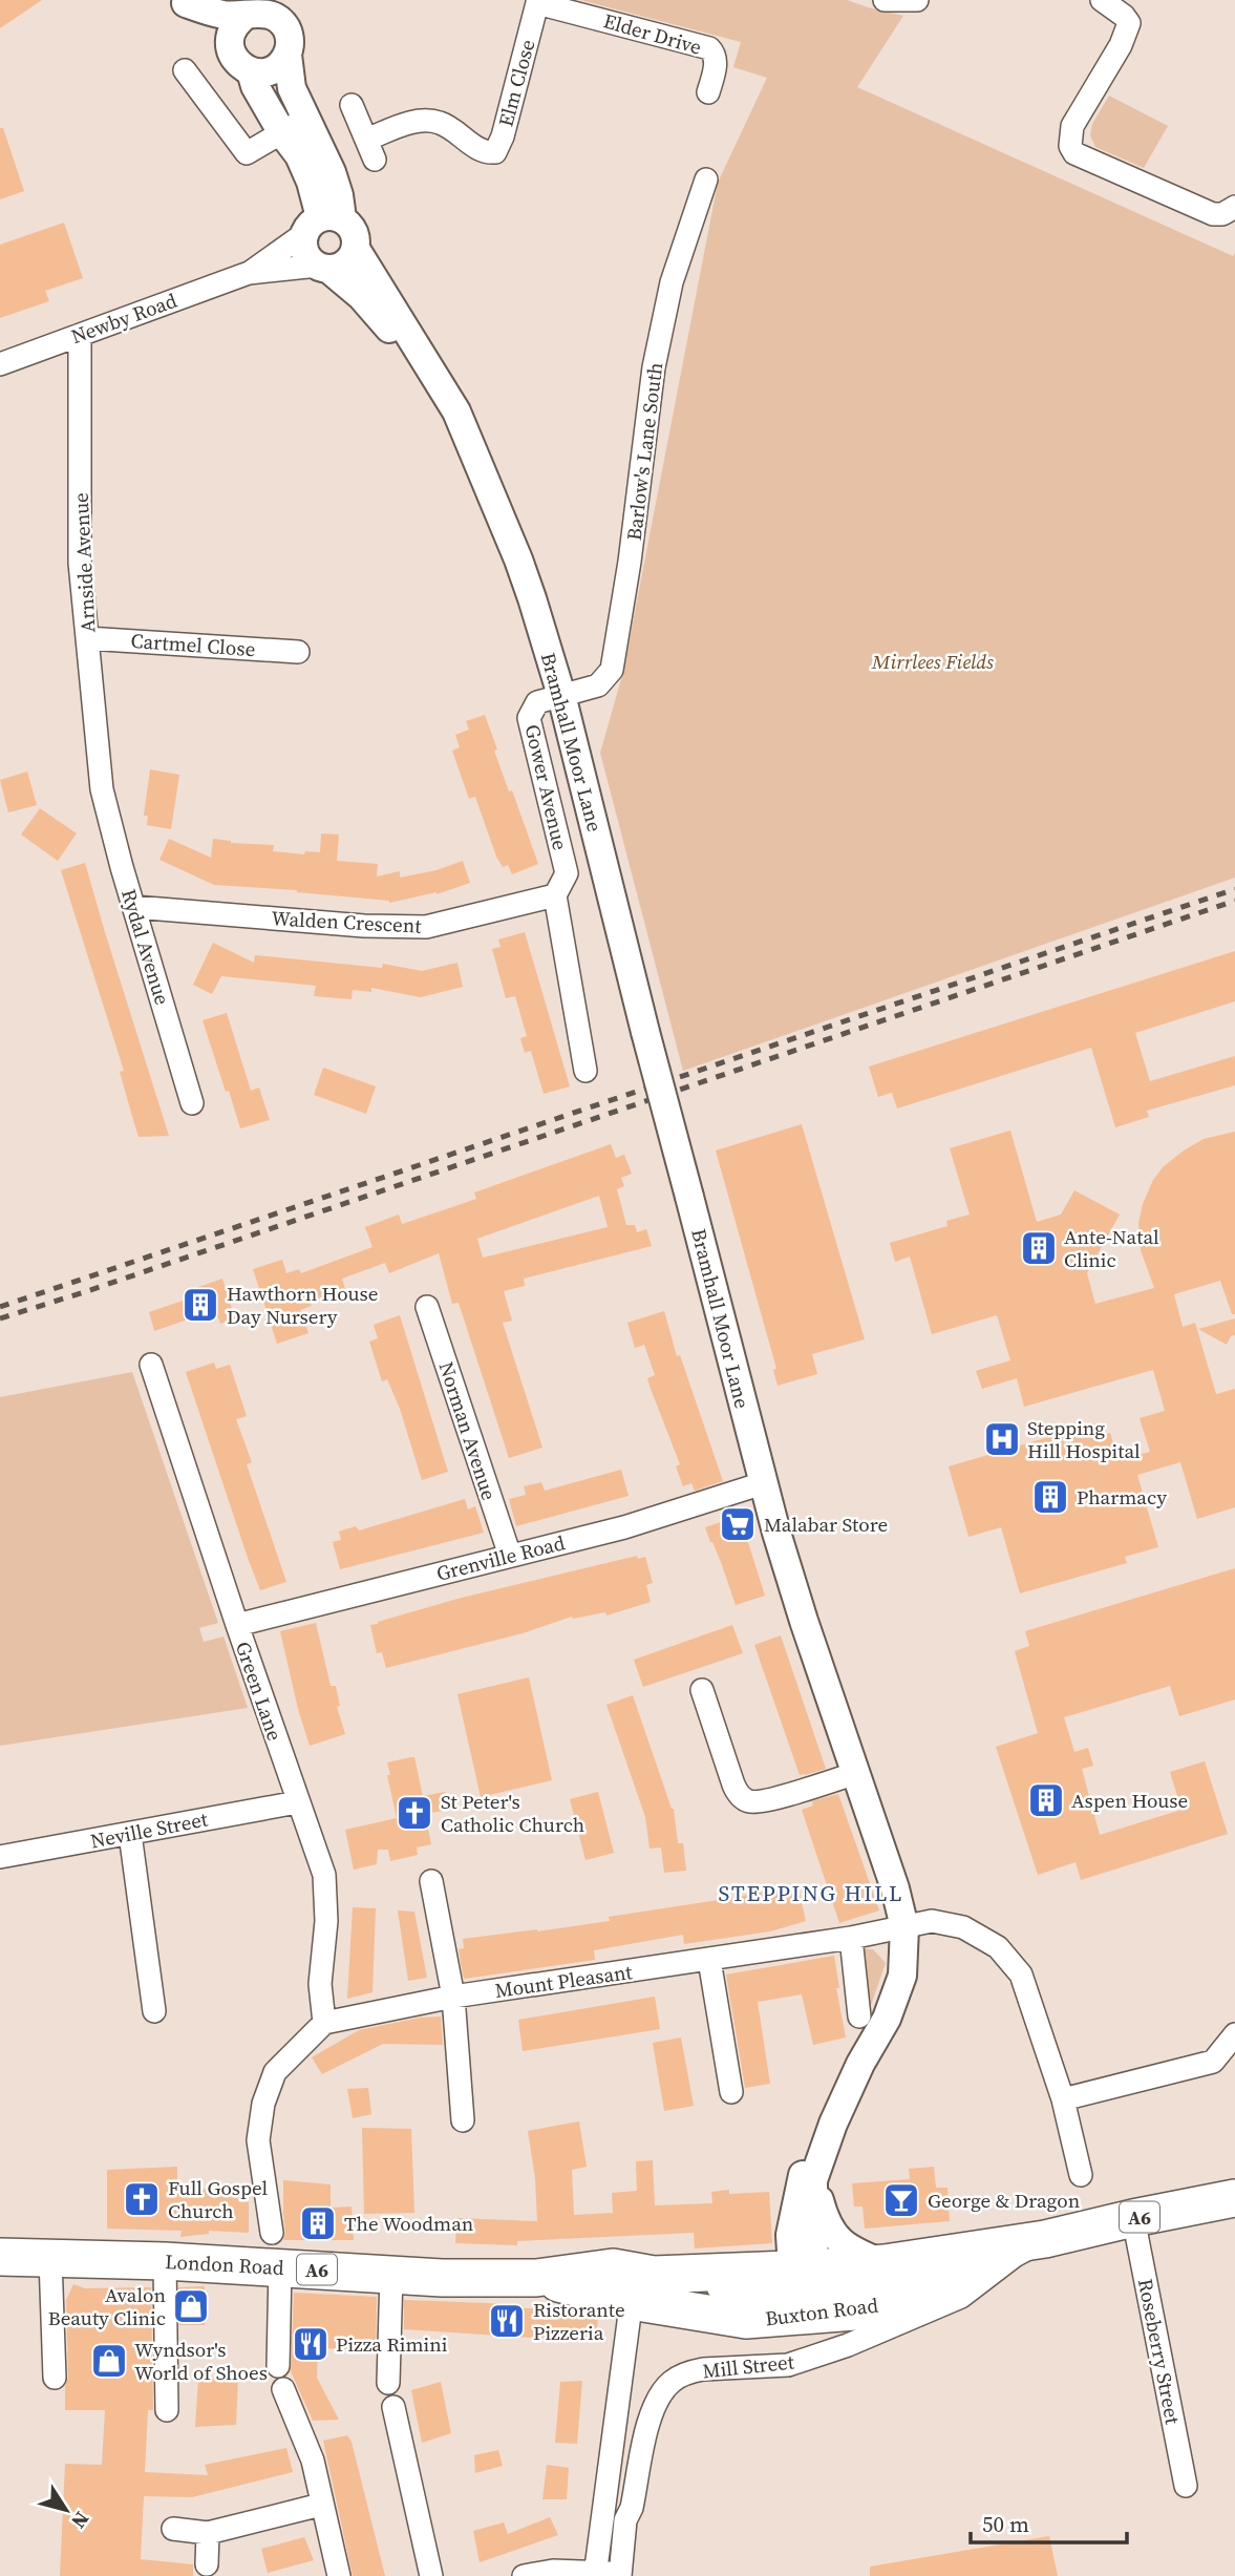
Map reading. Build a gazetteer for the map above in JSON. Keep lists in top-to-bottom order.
{
  "streets": {
    "highway": ["A6", "London Road", "Buxton Road"],
    "street": [
      "Elder Drive",
      "Elm Close",
      "Newby Road",
      "Barlow's Lane South",
      "Arnside Avenue",
      "Cartmel Close",
      "Bramhall Moor Lane",
      "Gower Avenue",
      "Walden Crescent",
      "Rydal Avenue",
      "Norman Avenue",
      "Grenville Road",
      "Green Lane",
      "Neville Street",
      "Mount Pleasant",
      "Roseberry Street",
      "Mill Street"
    ]
  },
  "crossings": [
    ["Elder Drive", "Elm Close"],
    ["Newby Road", "Arnside Avenue"],
    ["Newby Road", "Bramhall Moor Lane"],
    ["Barlow's Lane South", "Bramhall Moor Lane"],
    ["Barlow's Lane South", "Gower Avenue"],
    ["Arnside Avenue", "Cartmel Close"],
    ["Arnside Avenue", "Rydal Avenue"],
    ["Bramhall Moor Lane", "Gower Avenue"],
    ["Bramhall Moor Lane", "Grenville Road"],
    ["Bramhall Moor Lane", "Mount Pleasant"],
    ["Gower Avenue", "Walden Crescent"],
    ["Walden Crescent", "Rydal Avenue"],
    ["Norman Avenue", "Grenville Road"],
    ["Grenville Road", "Green Lane"],
    ["Green Lane", "Neville Street"],
    ["Green Lane", "Mount Pleasant"],
    ["London Road", "Buxton Road"],
    ["Buxton Road", "Roseberry Street"],
    ["Buxton Road", "Mill Street"]
  ],
  "districts": ["STEPPING HILL"],
  "parks": ["Mirrlees Fields"],
  "places": {
    "building": [
      "Ante-Natal Clinic",
      "Hawthorn House Day Nursery",
      "Pharmacy",
      "Aspen House",
      "The Woodman"
    ],
    "hospital": ["Stepping Hill Hospital"],
    "supermarket": ["Malabar Store"],
    "church": ["St Peter's Catholic Church", "Full Gospel Church"],
    "bar": ["George & Dragon"],
    "shop": ["Avalon Beauty Clinic", "Wyndsor's World of Shoes"],
    "restaurant": ["Ristorante Pizzeria", "Pizza Rimini"]
  },
  "scale_bar": "50 m",
  "north": "bottom right"
}
